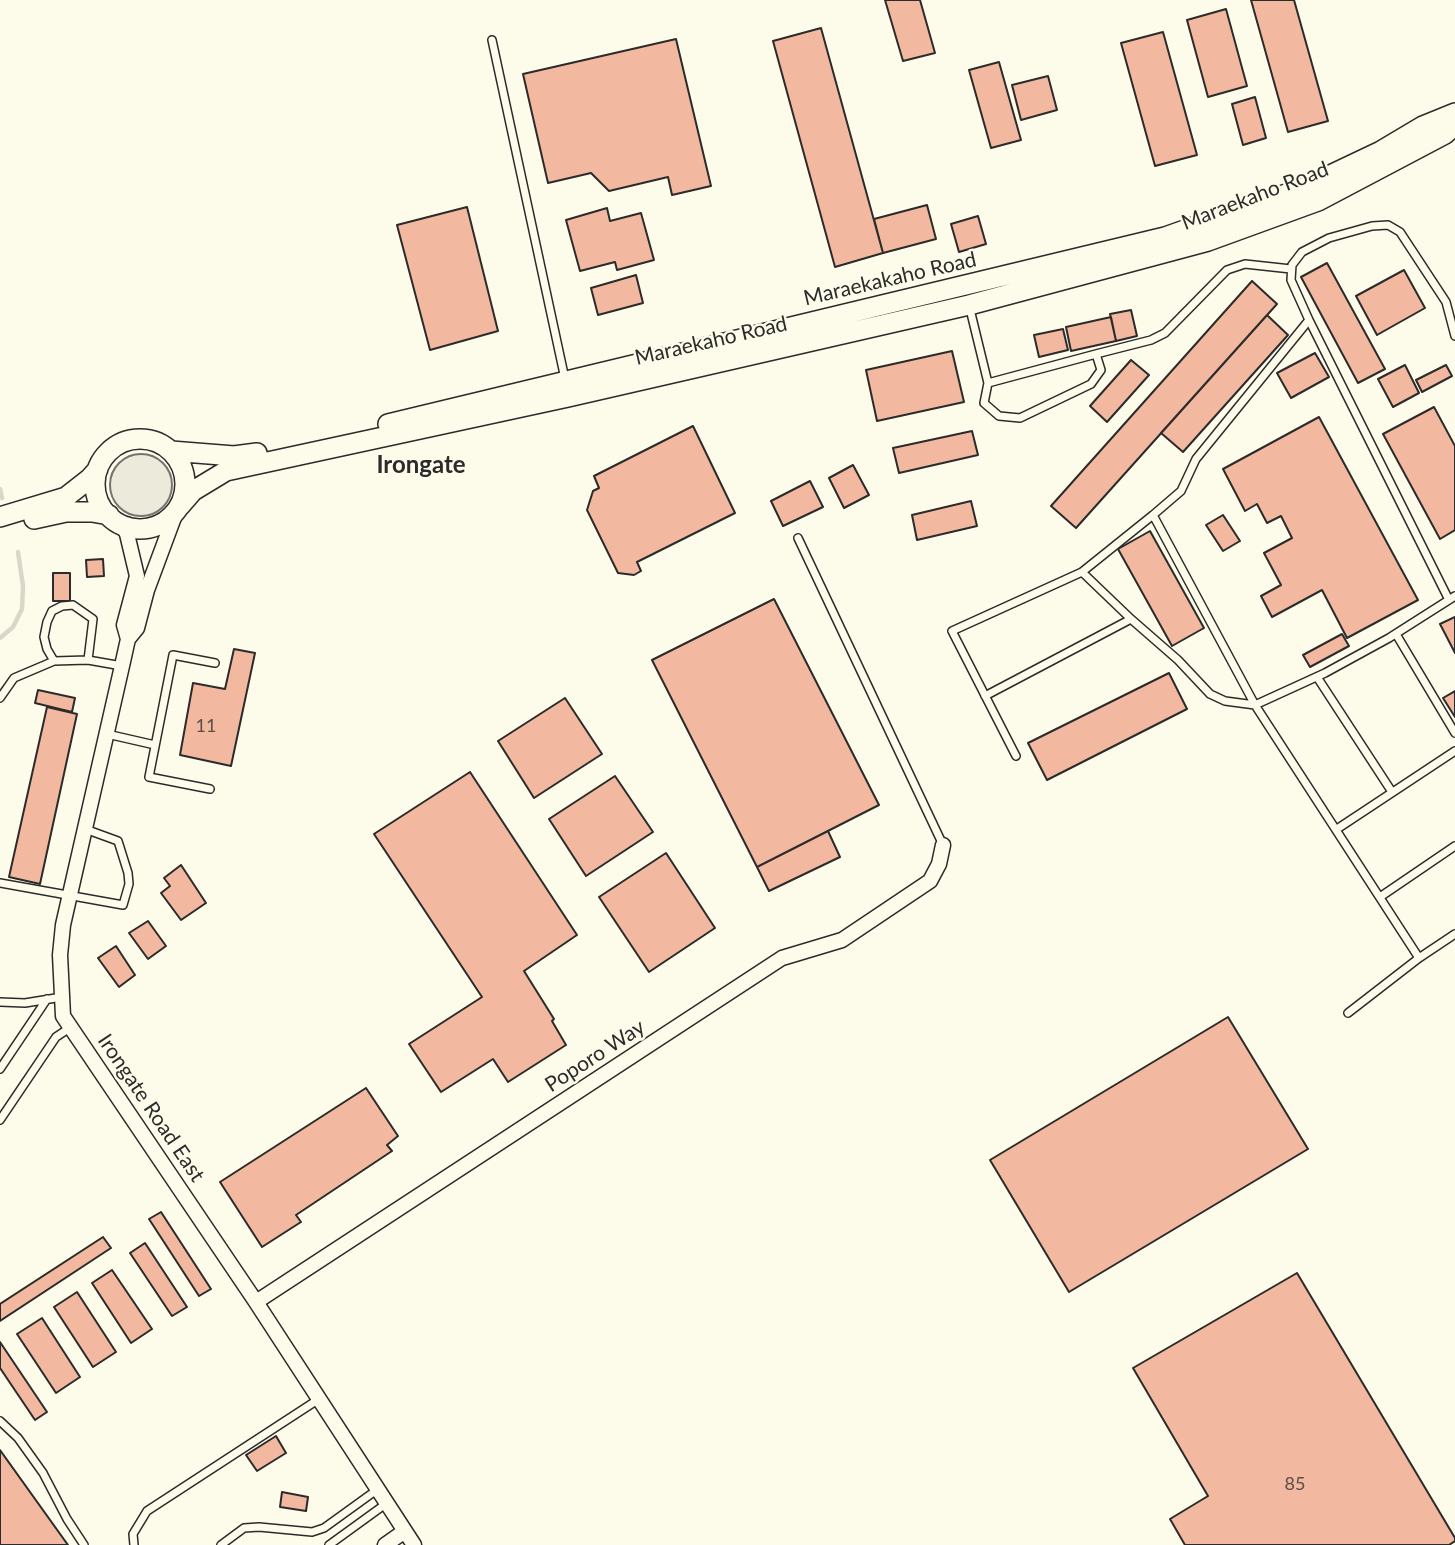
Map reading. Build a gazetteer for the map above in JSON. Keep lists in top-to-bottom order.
{
  "streets": {
    "main road": ["Maraekaho Road", "Maraekakaho Road"],
    "street": ["Poporo Way", "Irongate Road East"]
  },
  "crossings": [
    ["Maraekaho Road", "Maraekakaho Road"],
    ["Poporo Way", "Irongate Road East"]
  ],
  "districts": ["Irongate"],
  "house_numbers": ["11", "85"]
}
